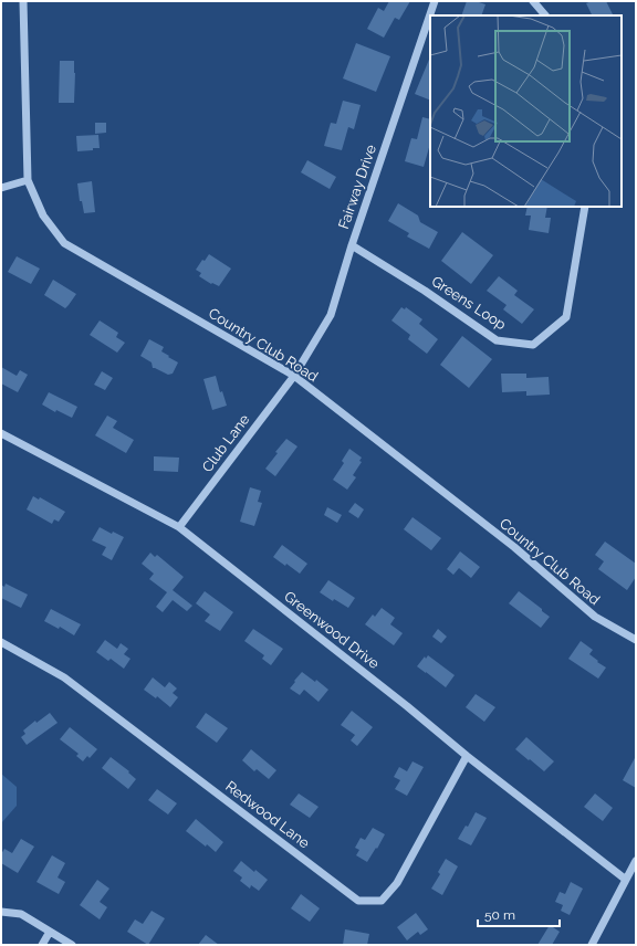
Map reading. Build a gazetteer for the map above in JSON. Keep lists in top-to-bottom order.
{
  "streets": {
    "street": [
      "Fairway Drive",
      "Greens Loop",
      "Country Club Road",
      "Club Lane",
      "Greenwood Drive",
      "Redwood Lane"
    ]
  },
  "crossings": [
    ["Fairway Drive", "Greens Loop"],
    ["Fairway Drive", "Country Club Road"],
    ["Fairway Drive", "Club Lane"],
    ["Country Club Road", "Club Lane"],
    ["Club Lane", "Greenwood Drive"],
    ["Greenwood Drive", "Redwood Lane"]
  ],
  "scale_bar": "50 m"
}
